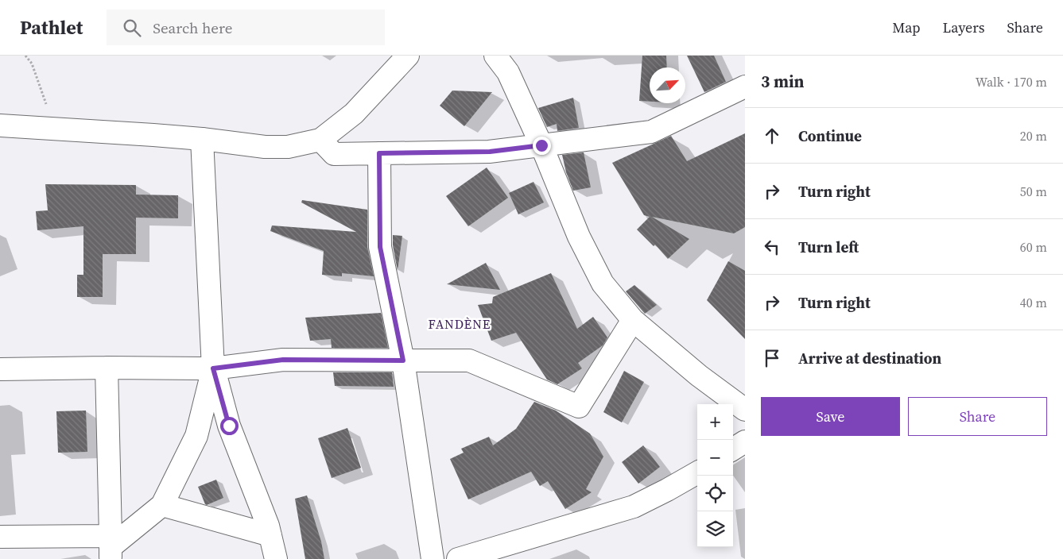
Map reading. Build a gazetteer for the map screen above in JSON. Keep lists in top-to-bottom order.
{
  "districts": ["FANDÈNE"],
  "north": "top right",
  "page": {
    "header": "Pathlet",
    "search": "Search here",
    "nav": ["Map", "Layers", "Share"],
    "heading": ["3 min", "Walk · 170 m"],
    "list": [
      ["Continue", "20 m"],
      ["Turn right", "50 m"],
      ["Turn left", "60 m"],
      ["Turn right", "40 m"],
      "Arrive at destination"
    ],
    "buttons": ["Save", "Share"],
    "map_buttons": ["+", "−"]
  }
}
